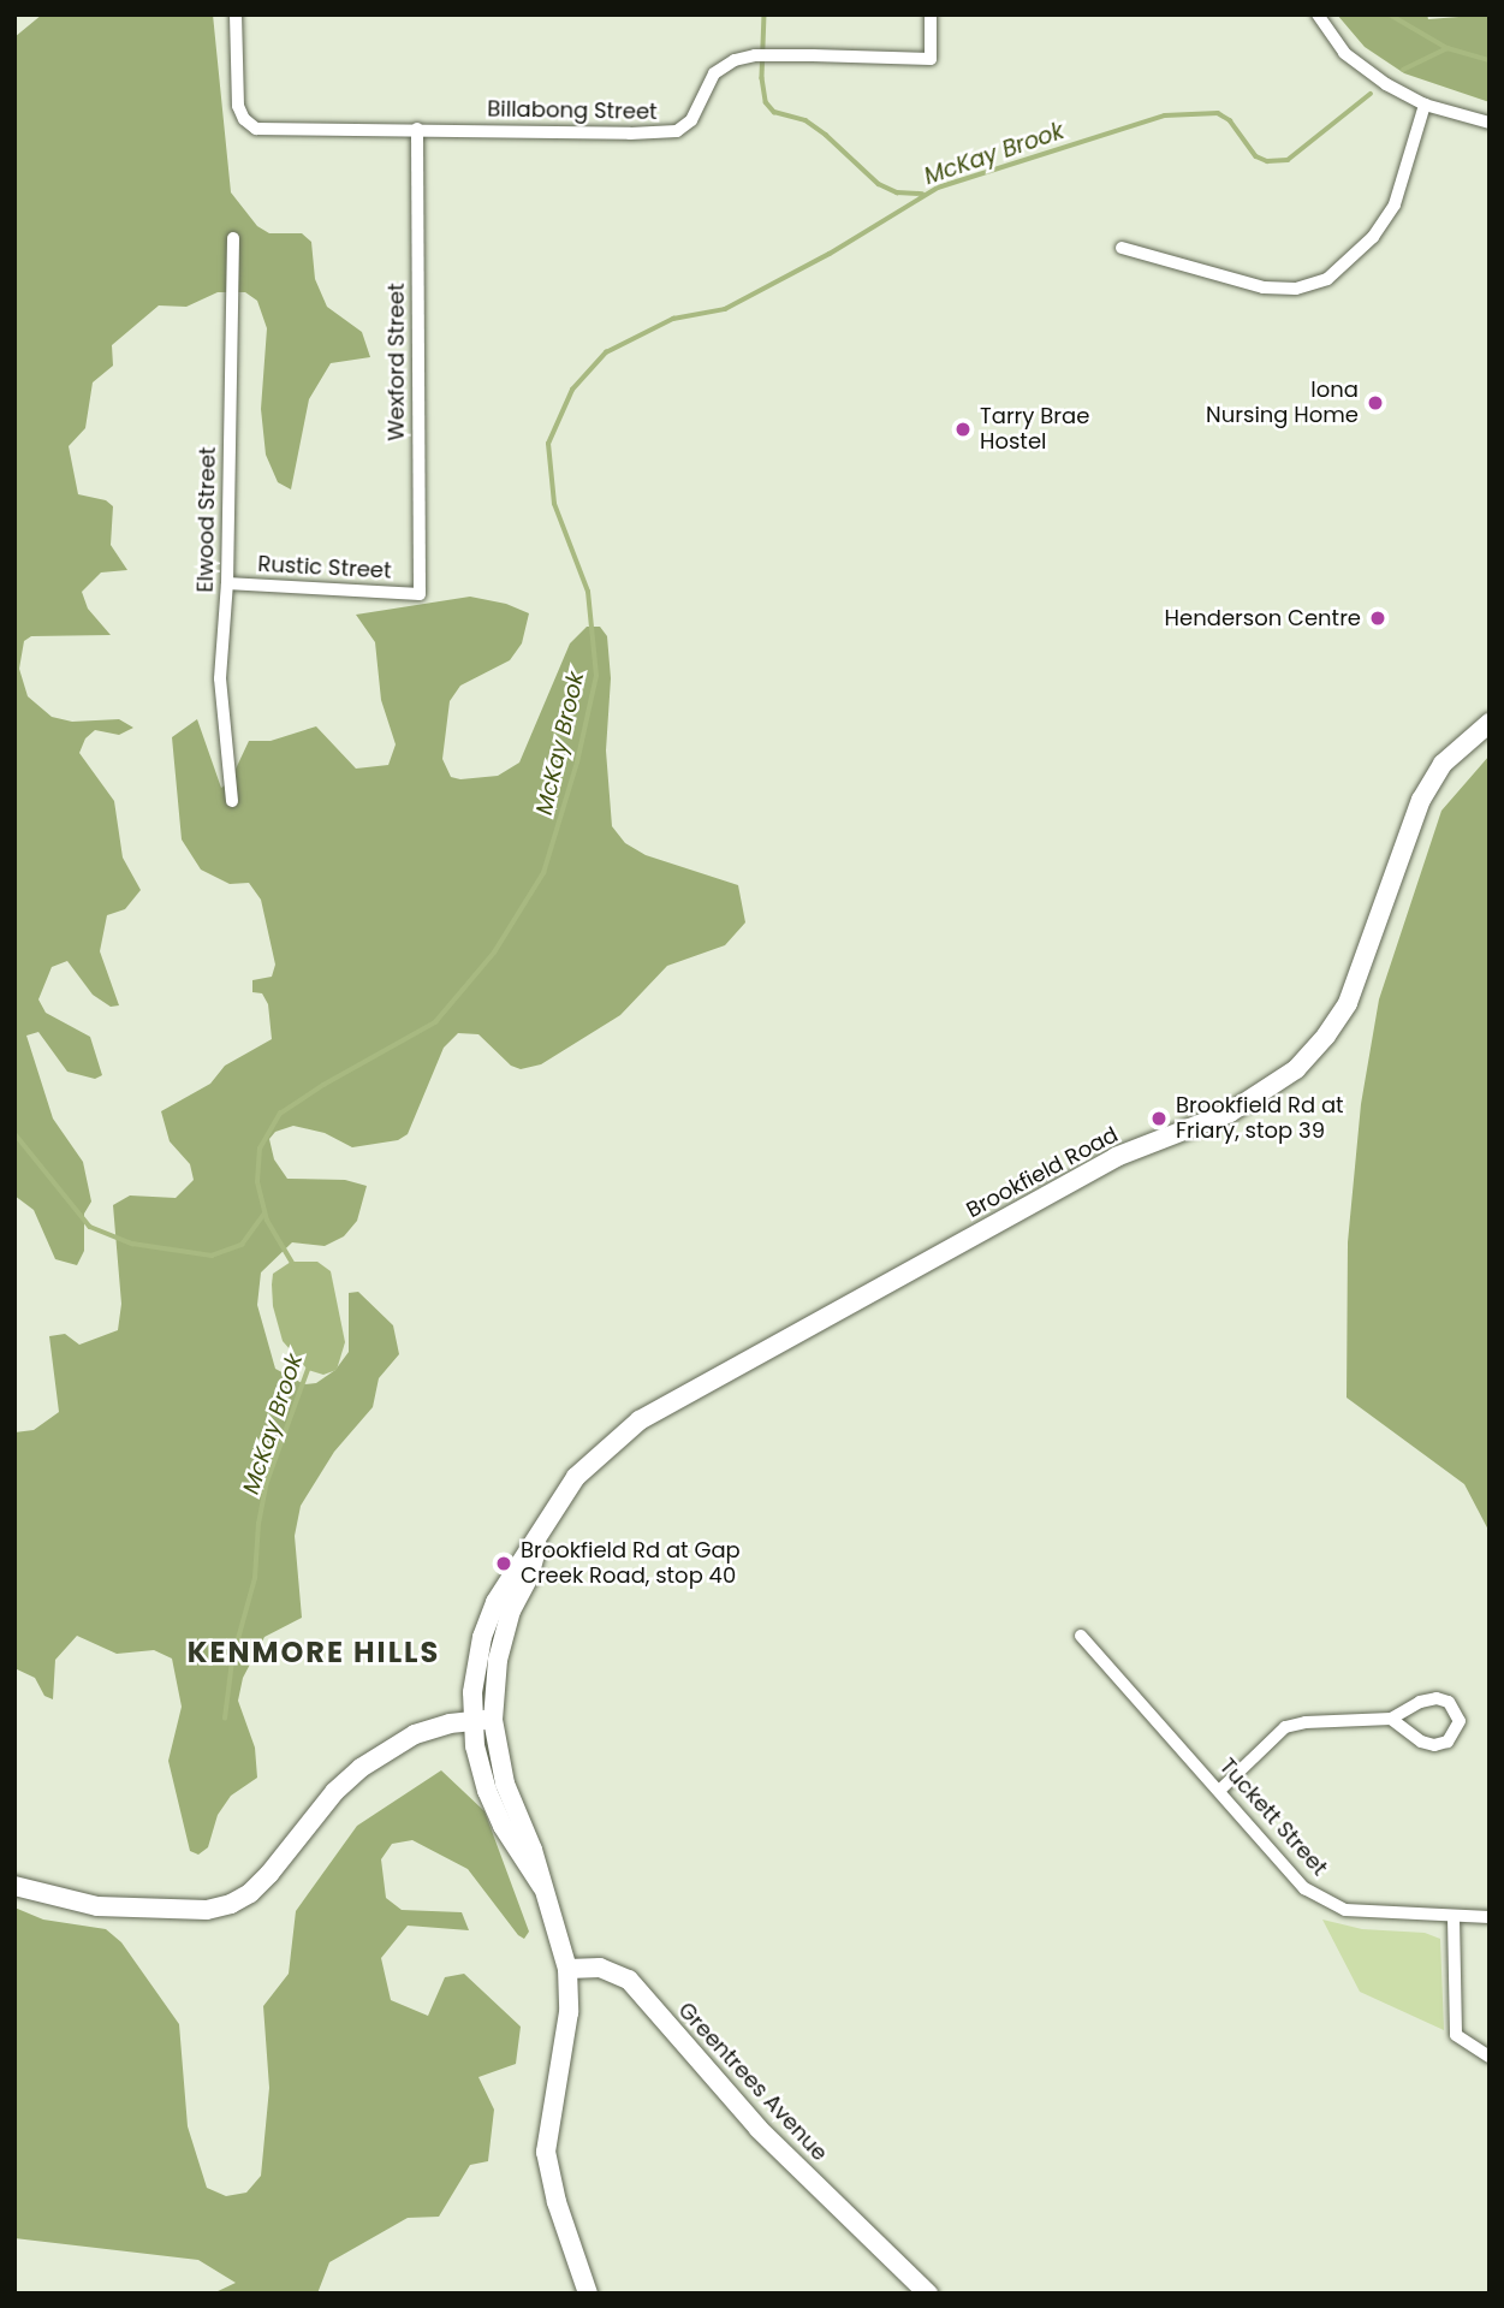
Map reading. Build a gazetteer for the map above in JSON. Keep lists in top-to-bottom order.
{
  "streets": {
    "main road": ["Brookfield Road", "Greentrees Avenue"],
    "street": [
      "Billabong Street",
      "Wexford Street",
      "Elwood Street",
      "Rustic Street",
      "Tuckett Street"
    ]
  },
  "crossings": [
    ["Billabong Street", "Wexford Street"],
    ["Wexford Street", "Rustic Street"],
    ["Elwood Street", "Rustic Street"],
    ["Brookfield Road", "Greentrees Avenue"]
  ],
  "districts": ["KENMORE HILLS"],
  "water": ["McKay Brook"],
  "places": [
    "Iona Nursing Home",
    "Tarry Brae Hostel",
    "Henderson Centre",
    "Brookfield Rd at Friary, stop 39",
    "Brookfield Rd at Gap Creek Road, stop 40"
  ]
}
